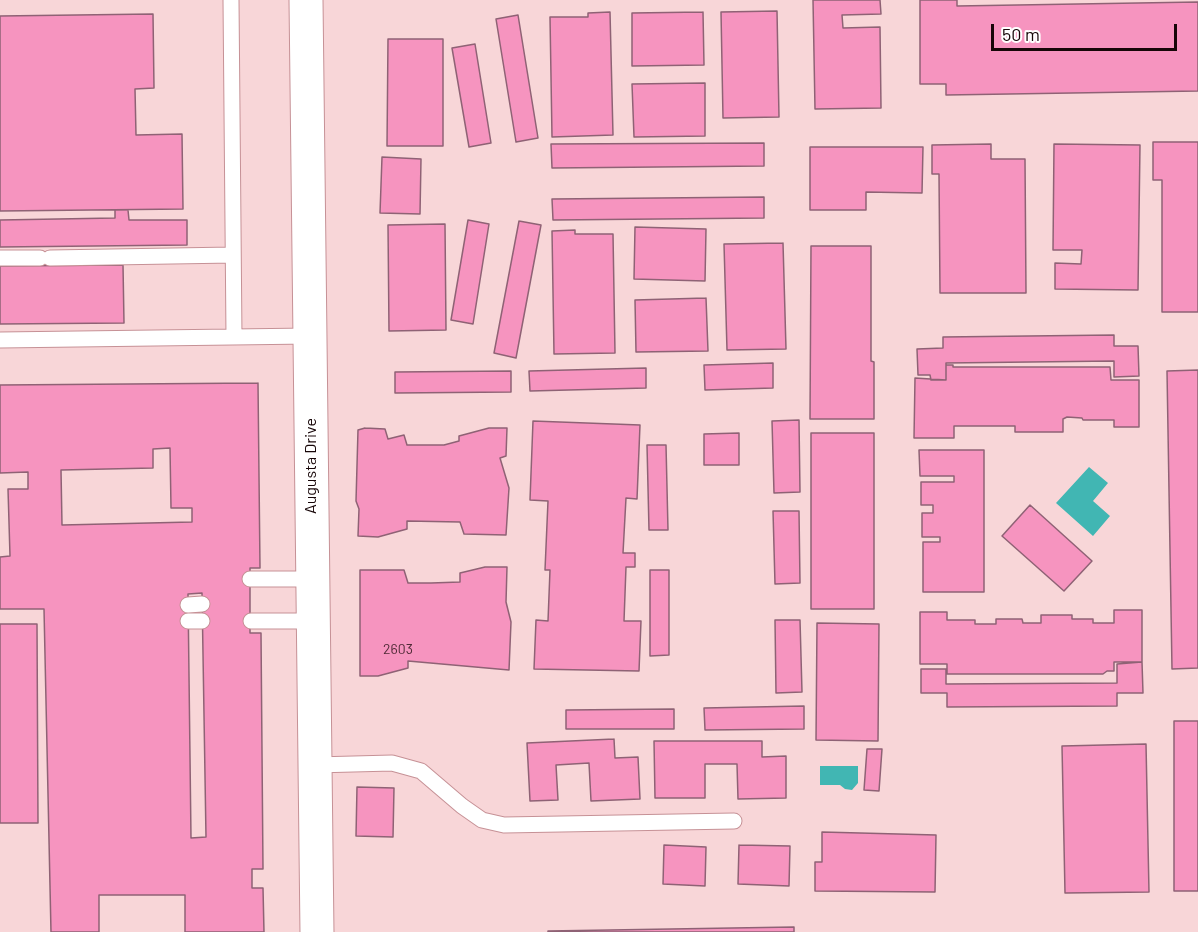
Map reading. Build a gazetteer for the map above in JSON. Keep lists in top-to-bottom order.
{
  "streets": {
    "street": ["Augusta Drive"]
  },
  "house_numbers": ["2603"],
  "scale_bar": "50 m"
}
